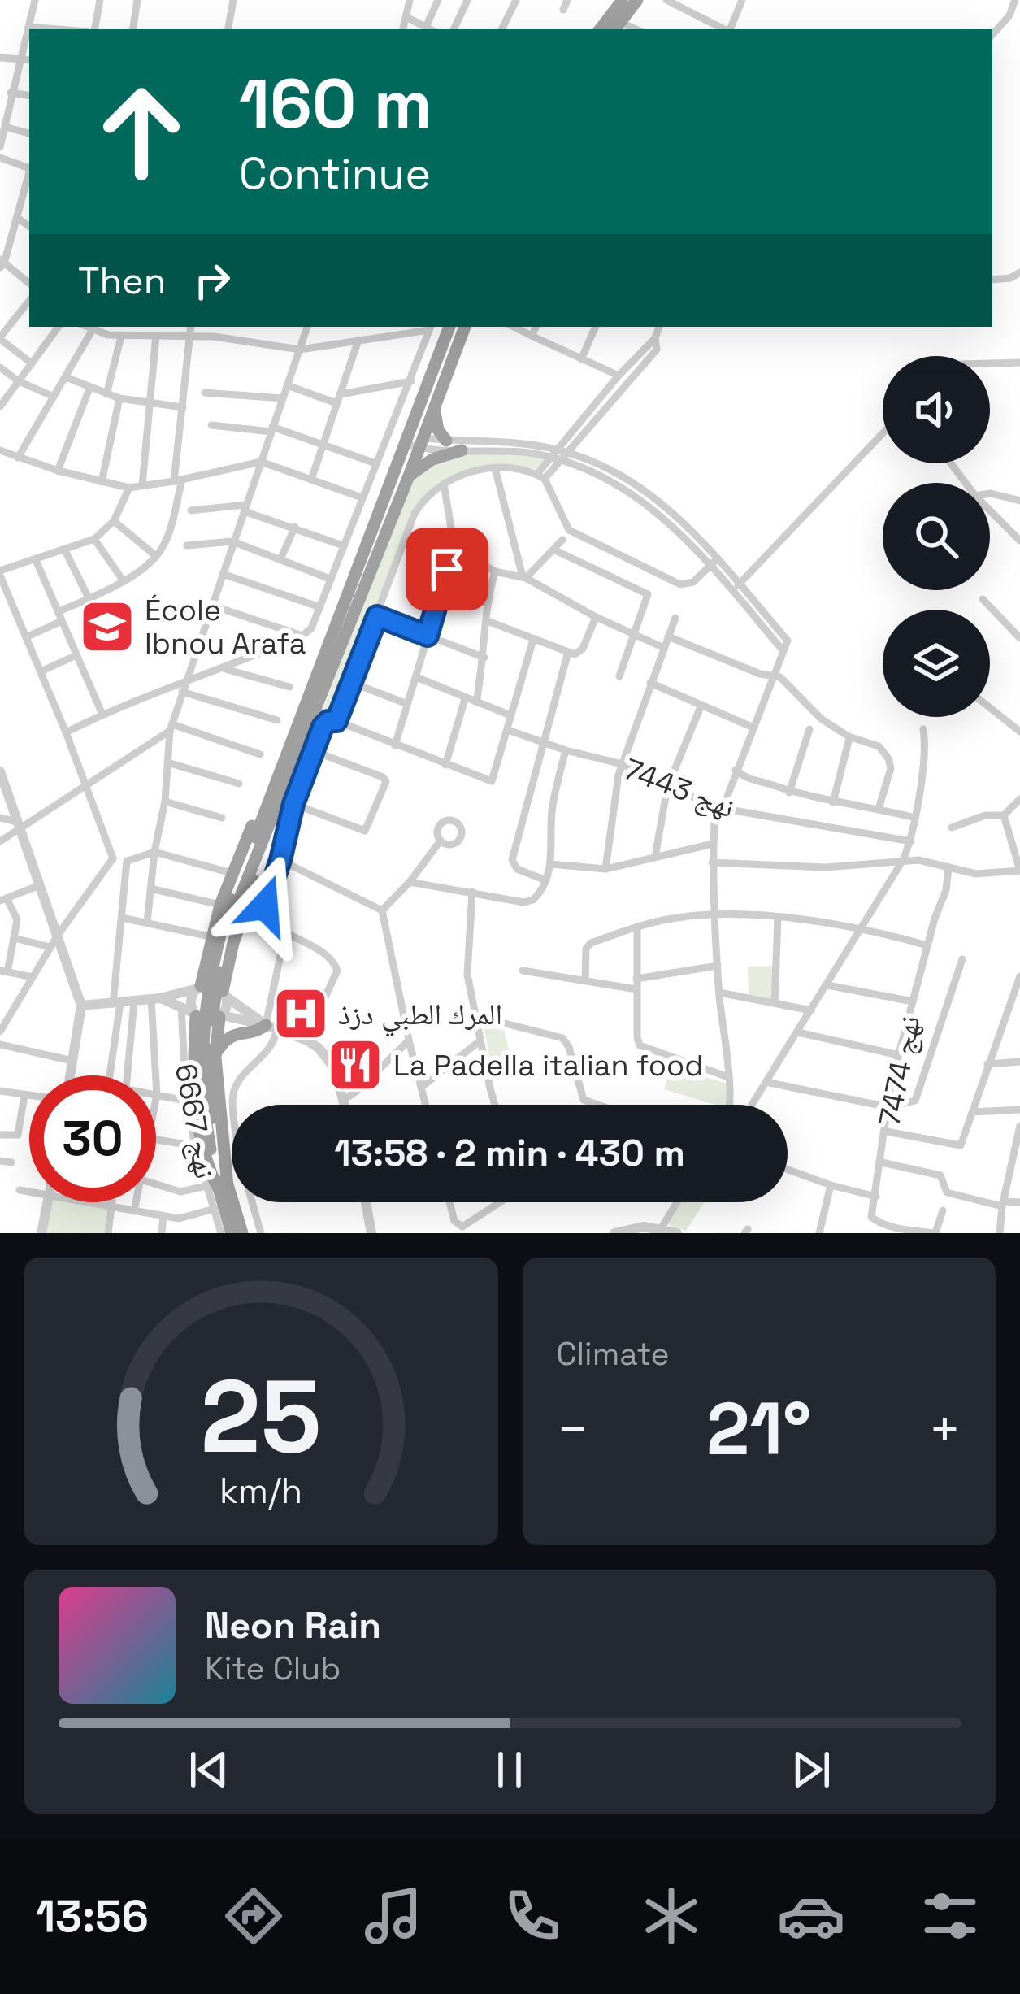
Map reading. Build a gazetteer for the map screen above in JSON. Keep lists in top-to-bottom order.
{
  "streets": {
    "street": ["نهج 7443", "نهج 7474", "نهج 6667"]
  },
  "places": {
    "school or university": ["École Ibnou Arafa"],
    "hospital": ["المرك الطبي دزذ"],
    "restaurant": ["La Padella italian food"]
  },
  "page": {
    "turn": ["160 m", "Continue"],
    "then": "Then",
    "limit": "30",
    "trip": "13:58 · 2 min · 430 m",
    "tile": "Climate",
    "heat": ["−", "21°", "+"],
    "song": ["Neon Rain", "Kite Club"],
    "tabs": "13:56",
    "gauge": ["25", "km/h"]
  }
}
